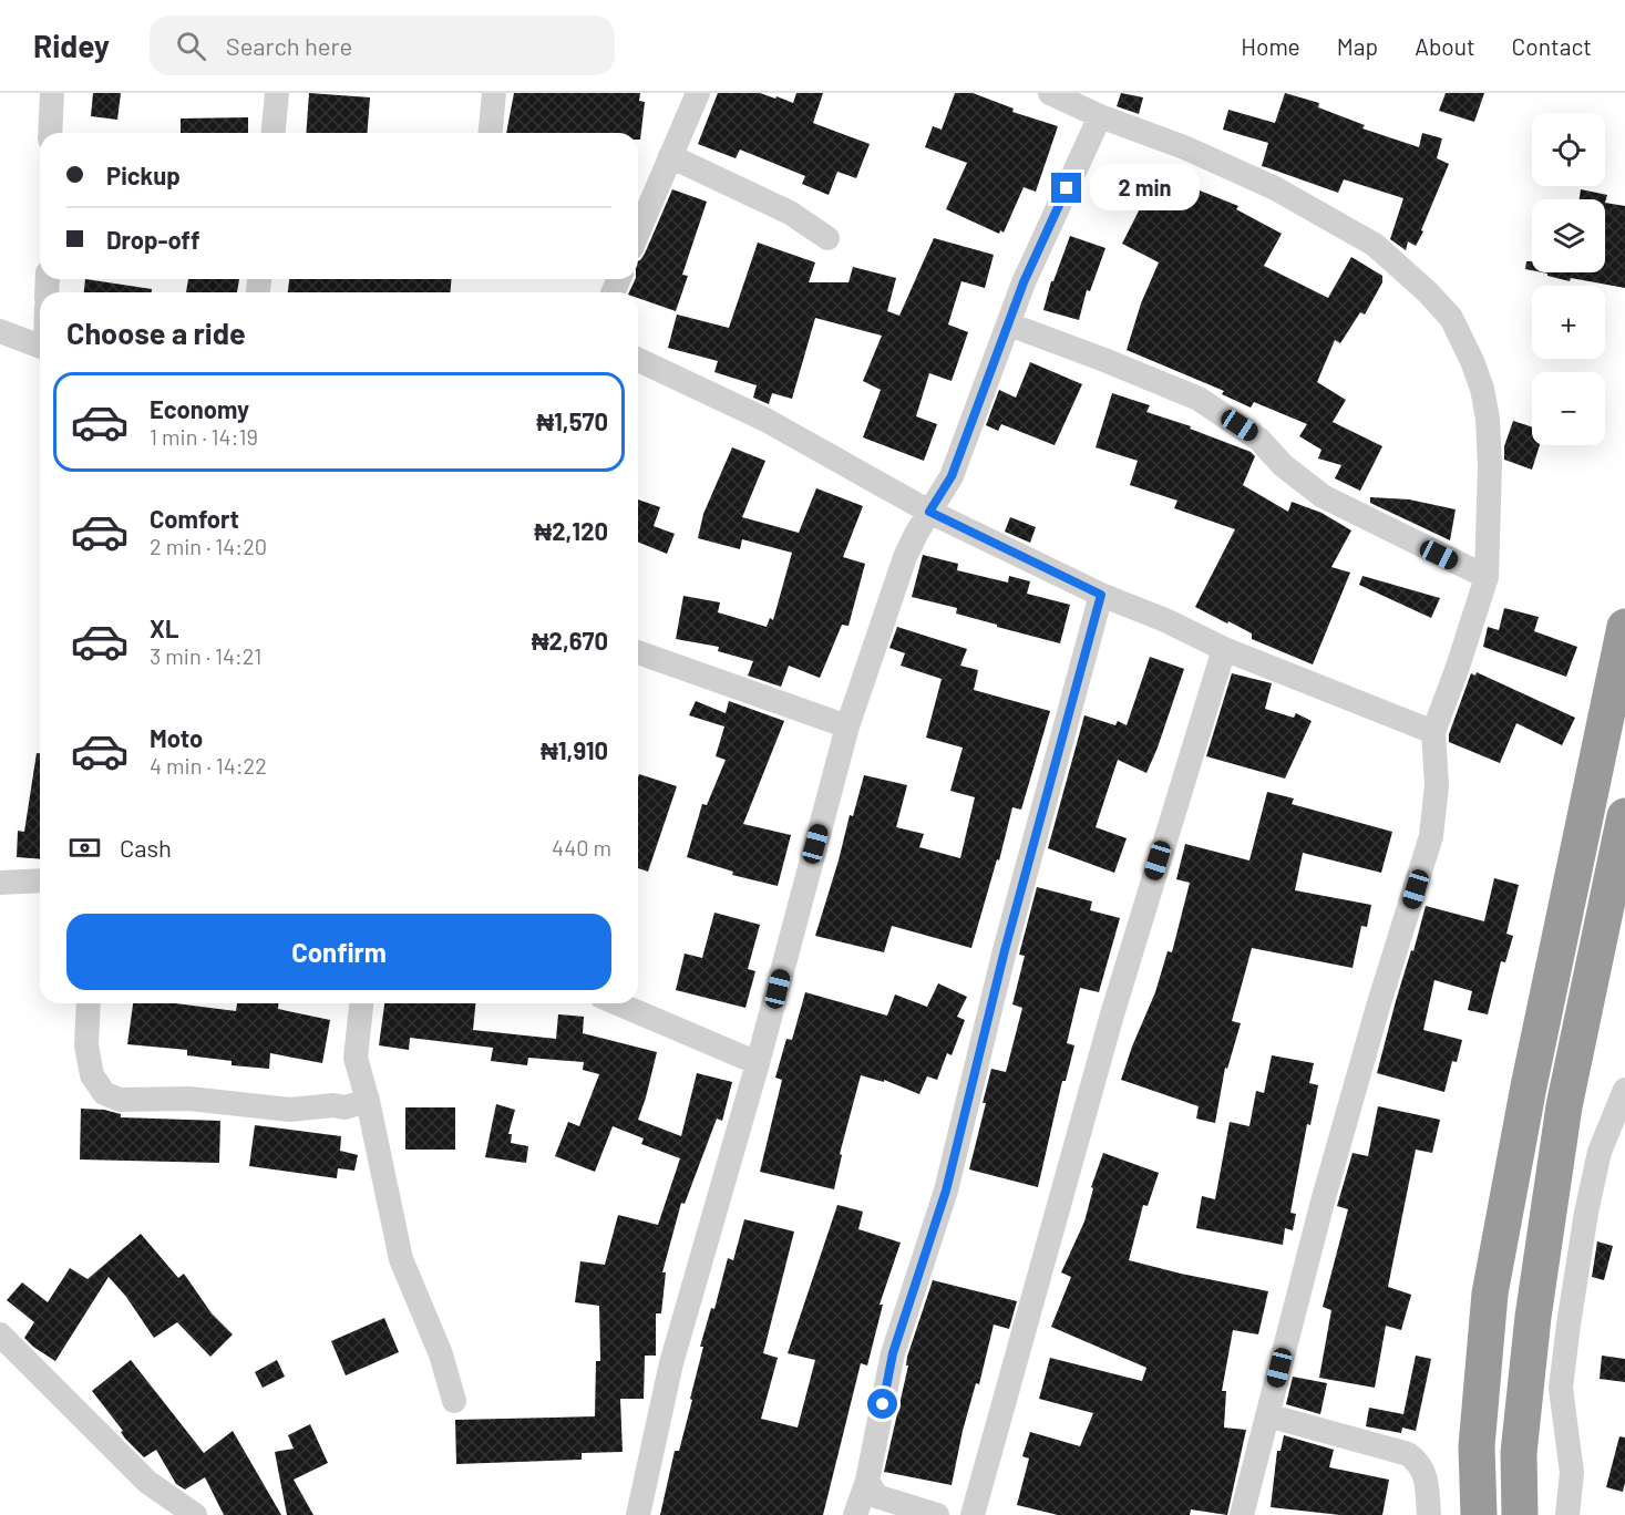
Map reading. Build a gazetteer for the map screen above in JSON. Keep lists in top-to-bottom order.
{
  "page": {
    "header": "Ridey",
    "search": "Search here",
    "nav": [
      "Home",
      "Map",
      "About",
      "Contact"
    ],
    "map_buttons": ["+", "−"],
    "banner": ["Pickup", "Drop-off"],
    "bubble": "2 min",
    "heading": "Choose a ride",
    "list": [
      {
        "name": "Economy",
        "note": "1 min · 14:19",
        "value": "₦1,570"
      },
      {
        "name": "Comfort",
        "note": "2 min · 14:20",
        "value": "₦2,120"
      },
      {
        "name": "XL",
        "note": "3 min · 14:21",
        "value": "₦2,670"
      },
      {
        "name": "Moto",
        "note": "4 min · 14:22",
        "value": "₦1,910"
      }
    ],
    "pay": ["Cash", "440 m"],
    "buttons": "Confirm"
  }
}
